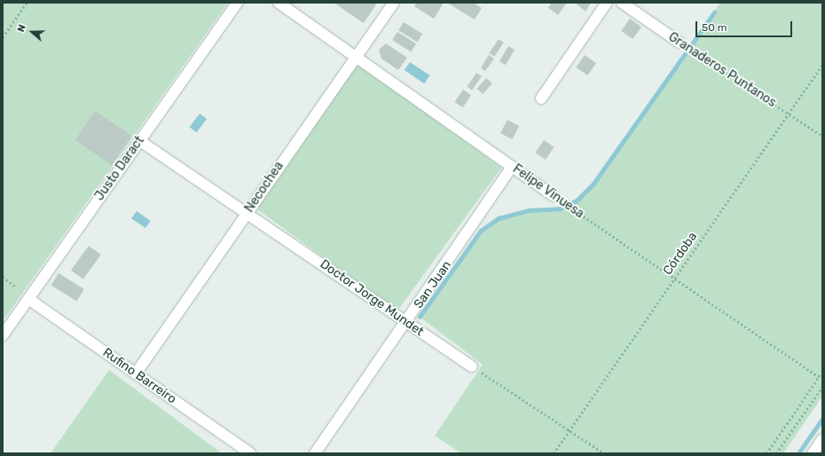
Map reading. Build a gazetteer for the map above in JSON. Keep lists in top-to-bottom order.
{
  "streets": {
    "street": [
      "Granaderos Puntanos",
      "Justo Daract",
      "Necochea",
      "Felipe Vinuesa",
      "San Juan",
      "Doctor Jorge Mundet",
      "Rufino Barreiro"
    ],
    "path": ["Córdoba"]
  },
  "crossings": [
    ["Granaderos Puntanos", "Córdoba"],
    ["Justo Daract", "Doctor Jorge Mundet"],
    ["Justo Daract", "Rufino Barreiro"],
    ["Necochea", "Felipe Vinuesa"],
    ["Necochea", "Doctor Jorge Mundet"],
    ["Necochea", "Rufino Barreiro"],
    ["Felipe Vinuesa", "Córdoba"],
    ["Felipe Vinuesa", "San Juan"],
    ["San Juan", "Doctor Jorge Mundet"]
  ],
  "scale_bar": "50 m",
  "north": "left"
}
